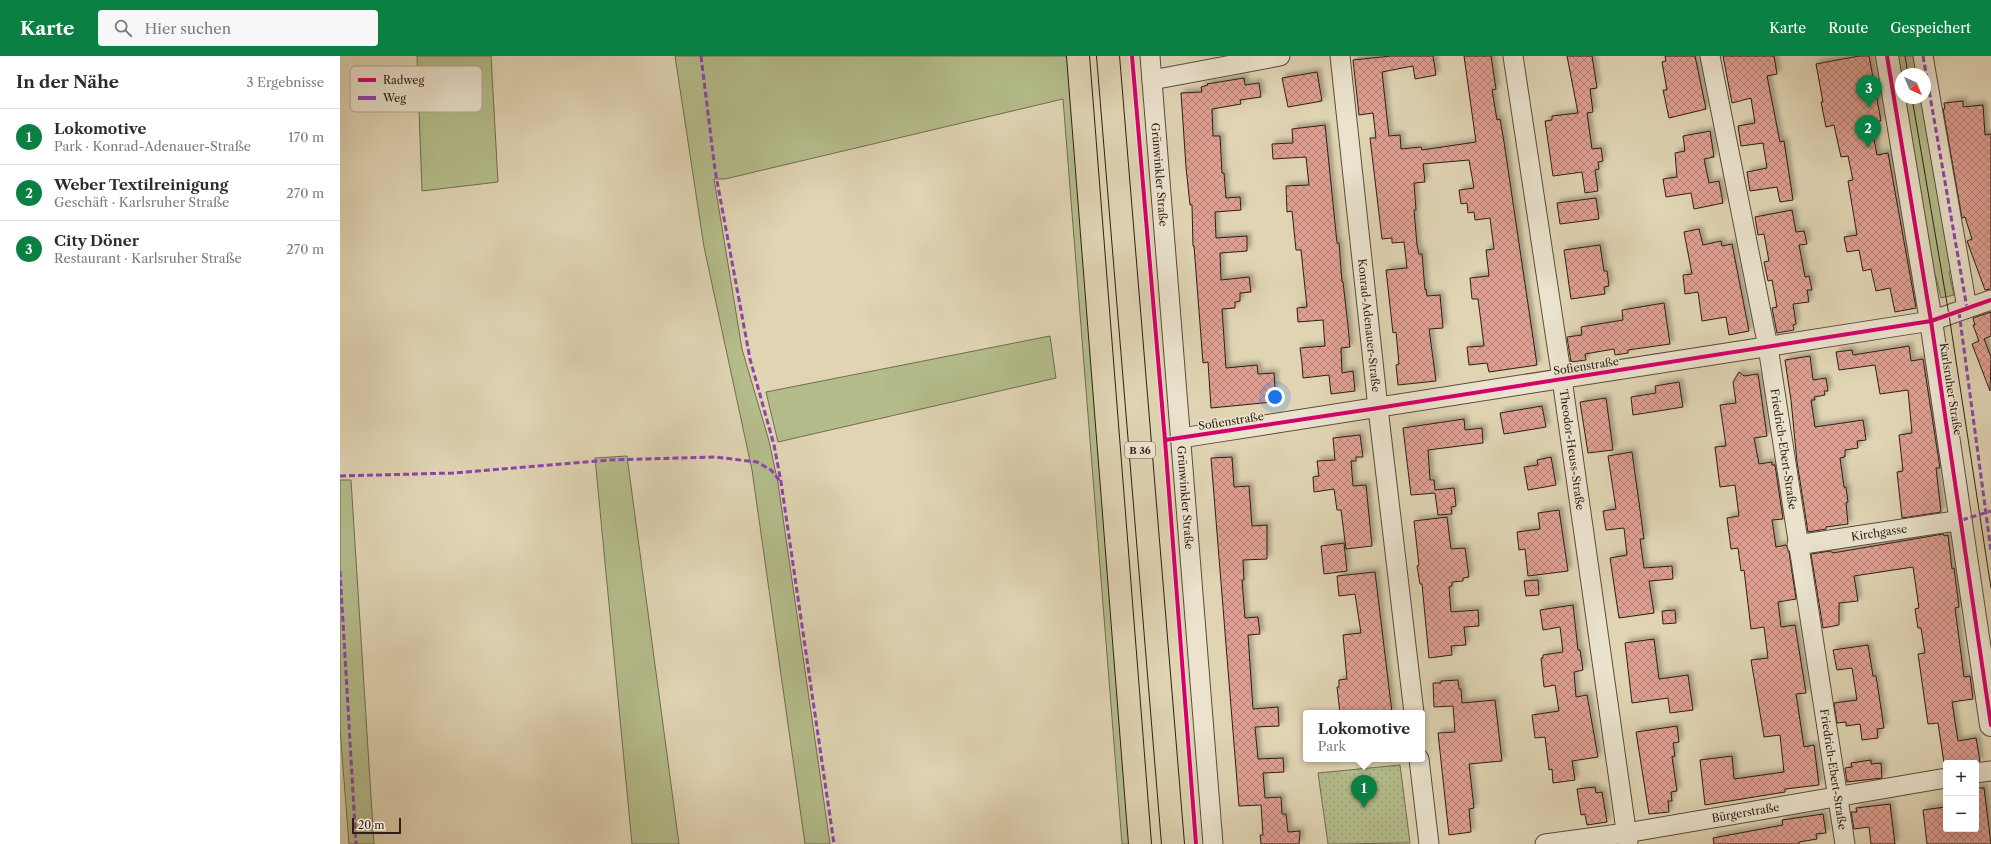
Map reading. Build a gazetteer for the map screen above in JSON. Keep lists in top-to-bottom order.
{
  "streets": {
    "main road": ["B 36"],
    "street": [
      "Grünwinkler Straße",
      "Konrad-Adenauer-Straße",
      "Sofienstraße",
      "Karlsruher Straße",
      "Friedrich-Ebert-Straße",
      "Theodor-Heuss-Straße",
      "Kirchgasse",
      "Bürgerstraße"
    ]
  },
  "crossings": [
    ["Grünwinkler Straße", "Sofienstraße"],
    ["Konrad-Adenauer-Straße", "Sofienstraße"],
    ["Sofienstraße", "Karlsruher Straße"],
    ["Sofienstraße", "Friedrich-Ebert-Straße"],
    ["Sofienstraße", "Theodor-Heuss-Straße"],
    ["Karlsruher Straße", "Kirchgasse"],
    ["Friedrich-Ebert-Straße", "Kirchgasse"],
    ["Friedrich-Ebert-Straße", "Bürgerstraße"],
    ["Theodor-Heuss-Straße", "Bürgerstraße"]
  ],
  "legend": ["Radweg", "Weg"],
  "scale_bar": "20 m",
  "north": "bottom right",
  "page": {
    "header": "Karte",
    "search": "Hier suchen",
    "nav": ["Karte", "Route", "Gespeichert"],
    "heading": ["In der Nähe", "3 Ergebnisse"],
    "pins": ["3", "2", "1"],
    "list": [
      {
        "mark": "1",
        "name": "Lokomotive",
        "note": "Park · Konrad-Adenauer-Straße",
        "value": "170 m"
      },
      {
        "mark": "2",
        "name": "Weber Textilreinigung",
        "note": "Geschäft · Karlsruher Straße",
        "value": "270 m"
      },
      {
        "mark": "3",
        "name": "City Döner",
        "note": "Restaurant · Karlsruher Straße",
        "value": "270 m"
      }
    ],
    "popup": ["Lokomotive", "Park"],
    "map_buttons": ["+", "−"],
    "scale": "20 m"
  }
}
